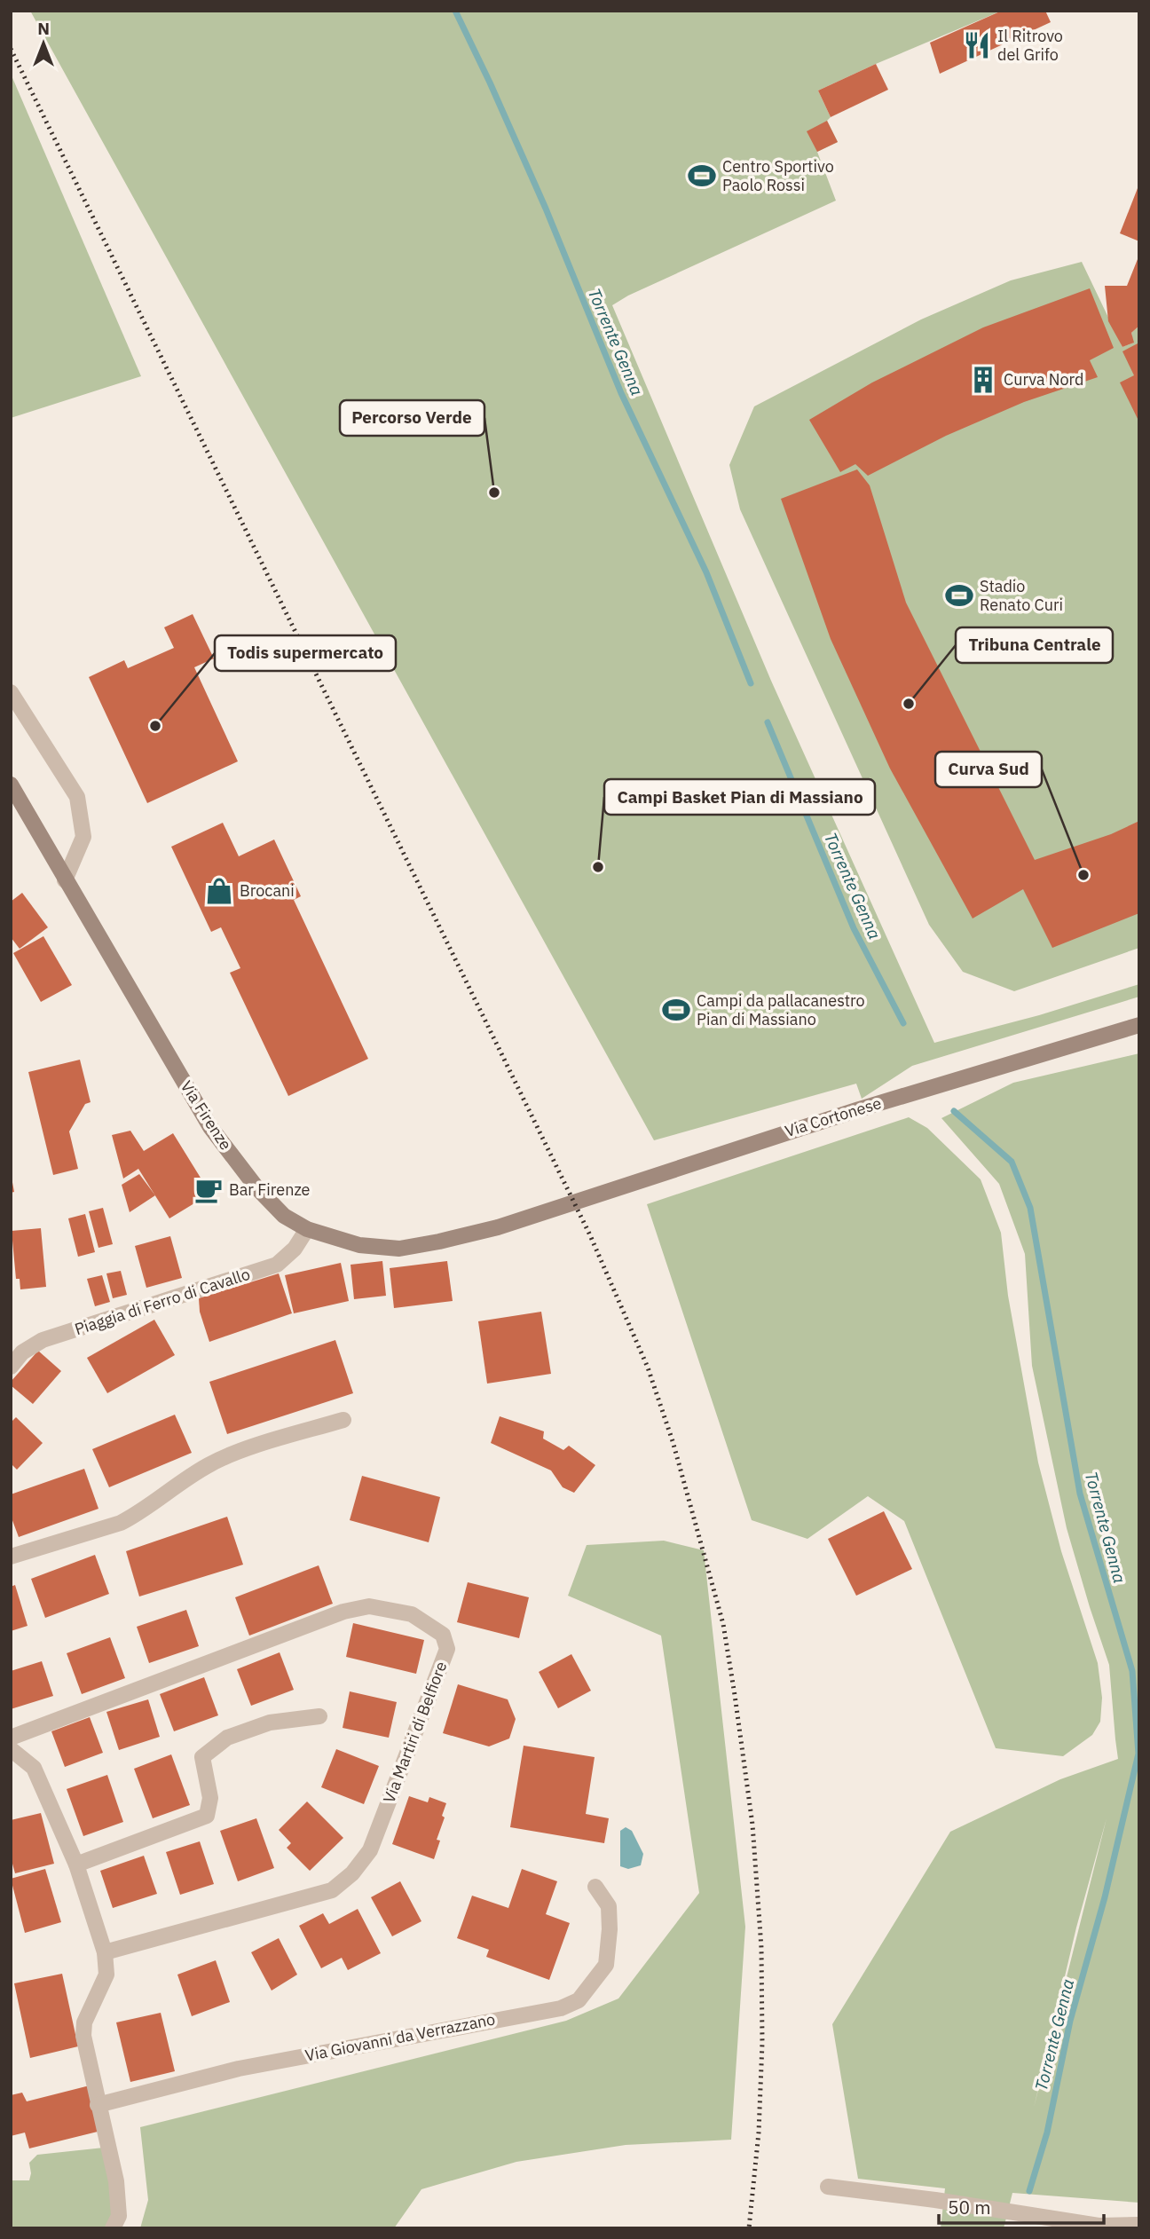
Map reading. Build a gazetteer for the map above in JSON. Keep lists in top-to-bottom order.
{
  "streets": {
    "main road": ["Via Firenze", "Via Cortonese"],
    "street": ["Piaggia di Ferro di Cavallo", "Via Martiri di Belfiore", "Via Giovanni da Verrazzano"]
  },
  "crossings": [
    ["Via Firenze", "Via Cortonese"],
    ["Via Firenze", "Piaggia di Ferro di Cavallo"]
  ],
  "water": ["Torrente Genna"],
  "places": {
    "restaurant": ["Il Ritrovo del Grifo"],
    "sports": ["Centro Sportivo Paolo Rossi", "Stadio Renato Curi", "Campi da pallacanestro Pian di Massiano"],
    "building": ["Curva Nord"],
    "other": [
      "Percorso Verde",
      "Tribuna Centrale",
      "Todis supermercato",
      "Campi Basket Pian di Massiano",
      "Curva Sud"
    ],
    "shop": ["Brocani"],
    "cafe": ["Bar Firenze"]
  },
  "scale_bar": "50 m",
  "north": "top"
}
